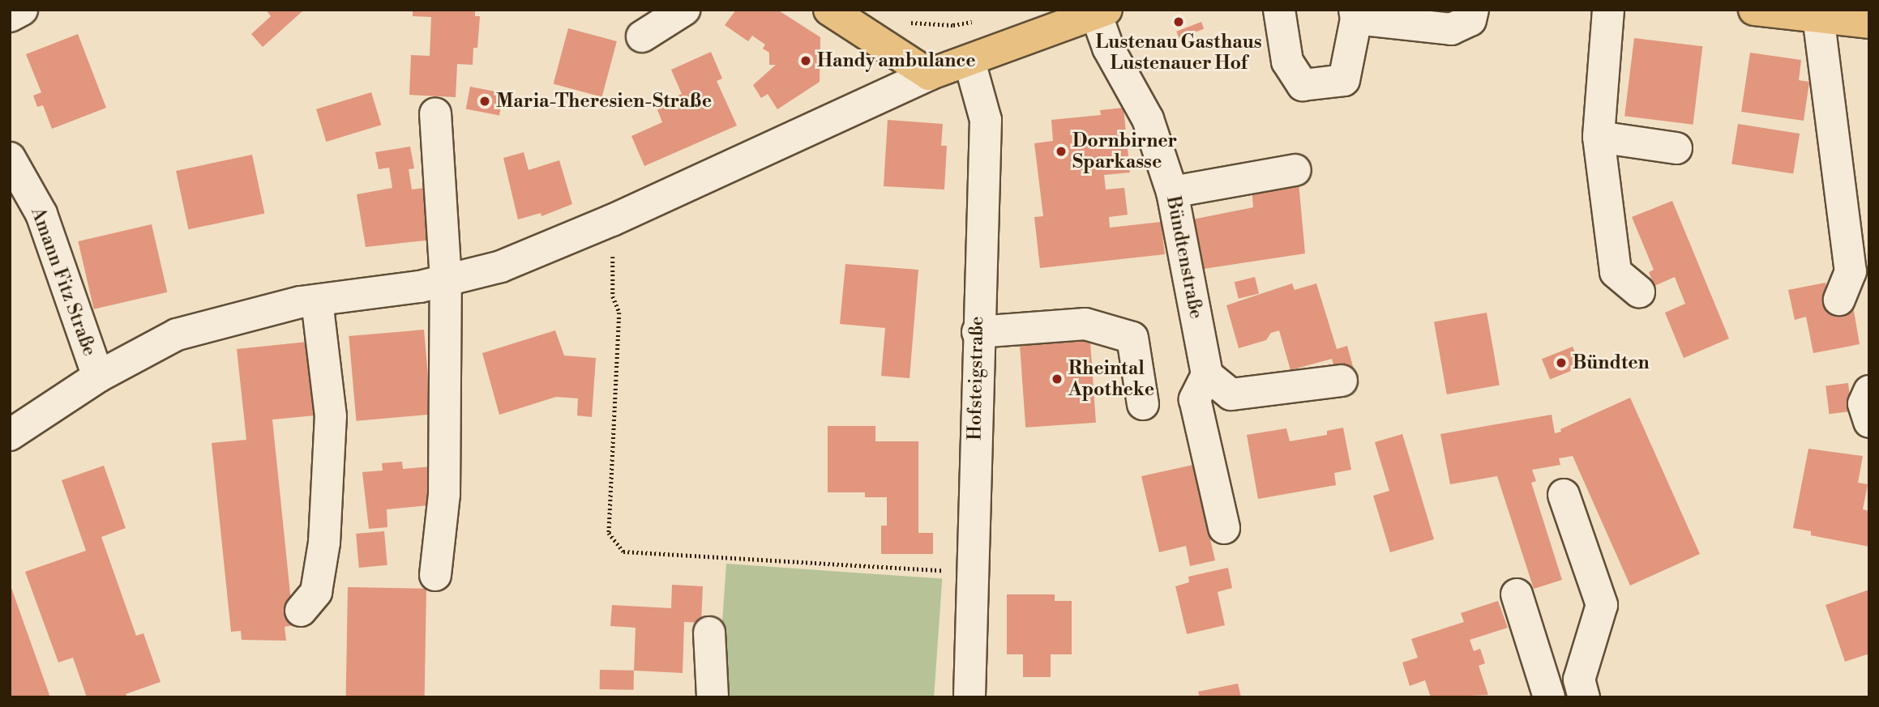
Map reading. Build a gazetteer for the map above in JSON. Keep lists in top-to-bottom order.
{
  "streets": {
    "street": ["Bündtenstraße", "Amann Fitz Straße", "Hofsteigstraße"]
  },
  "places": [
    "Lustenau Gasthaus Lustenauer Hof",
    "Handy ambulance",
    "Maria-Theresien-Straße",
    "Dornbirner Sparkasse",
    "Bündten",
    "Rheintal Apotheke"
  ]
}
